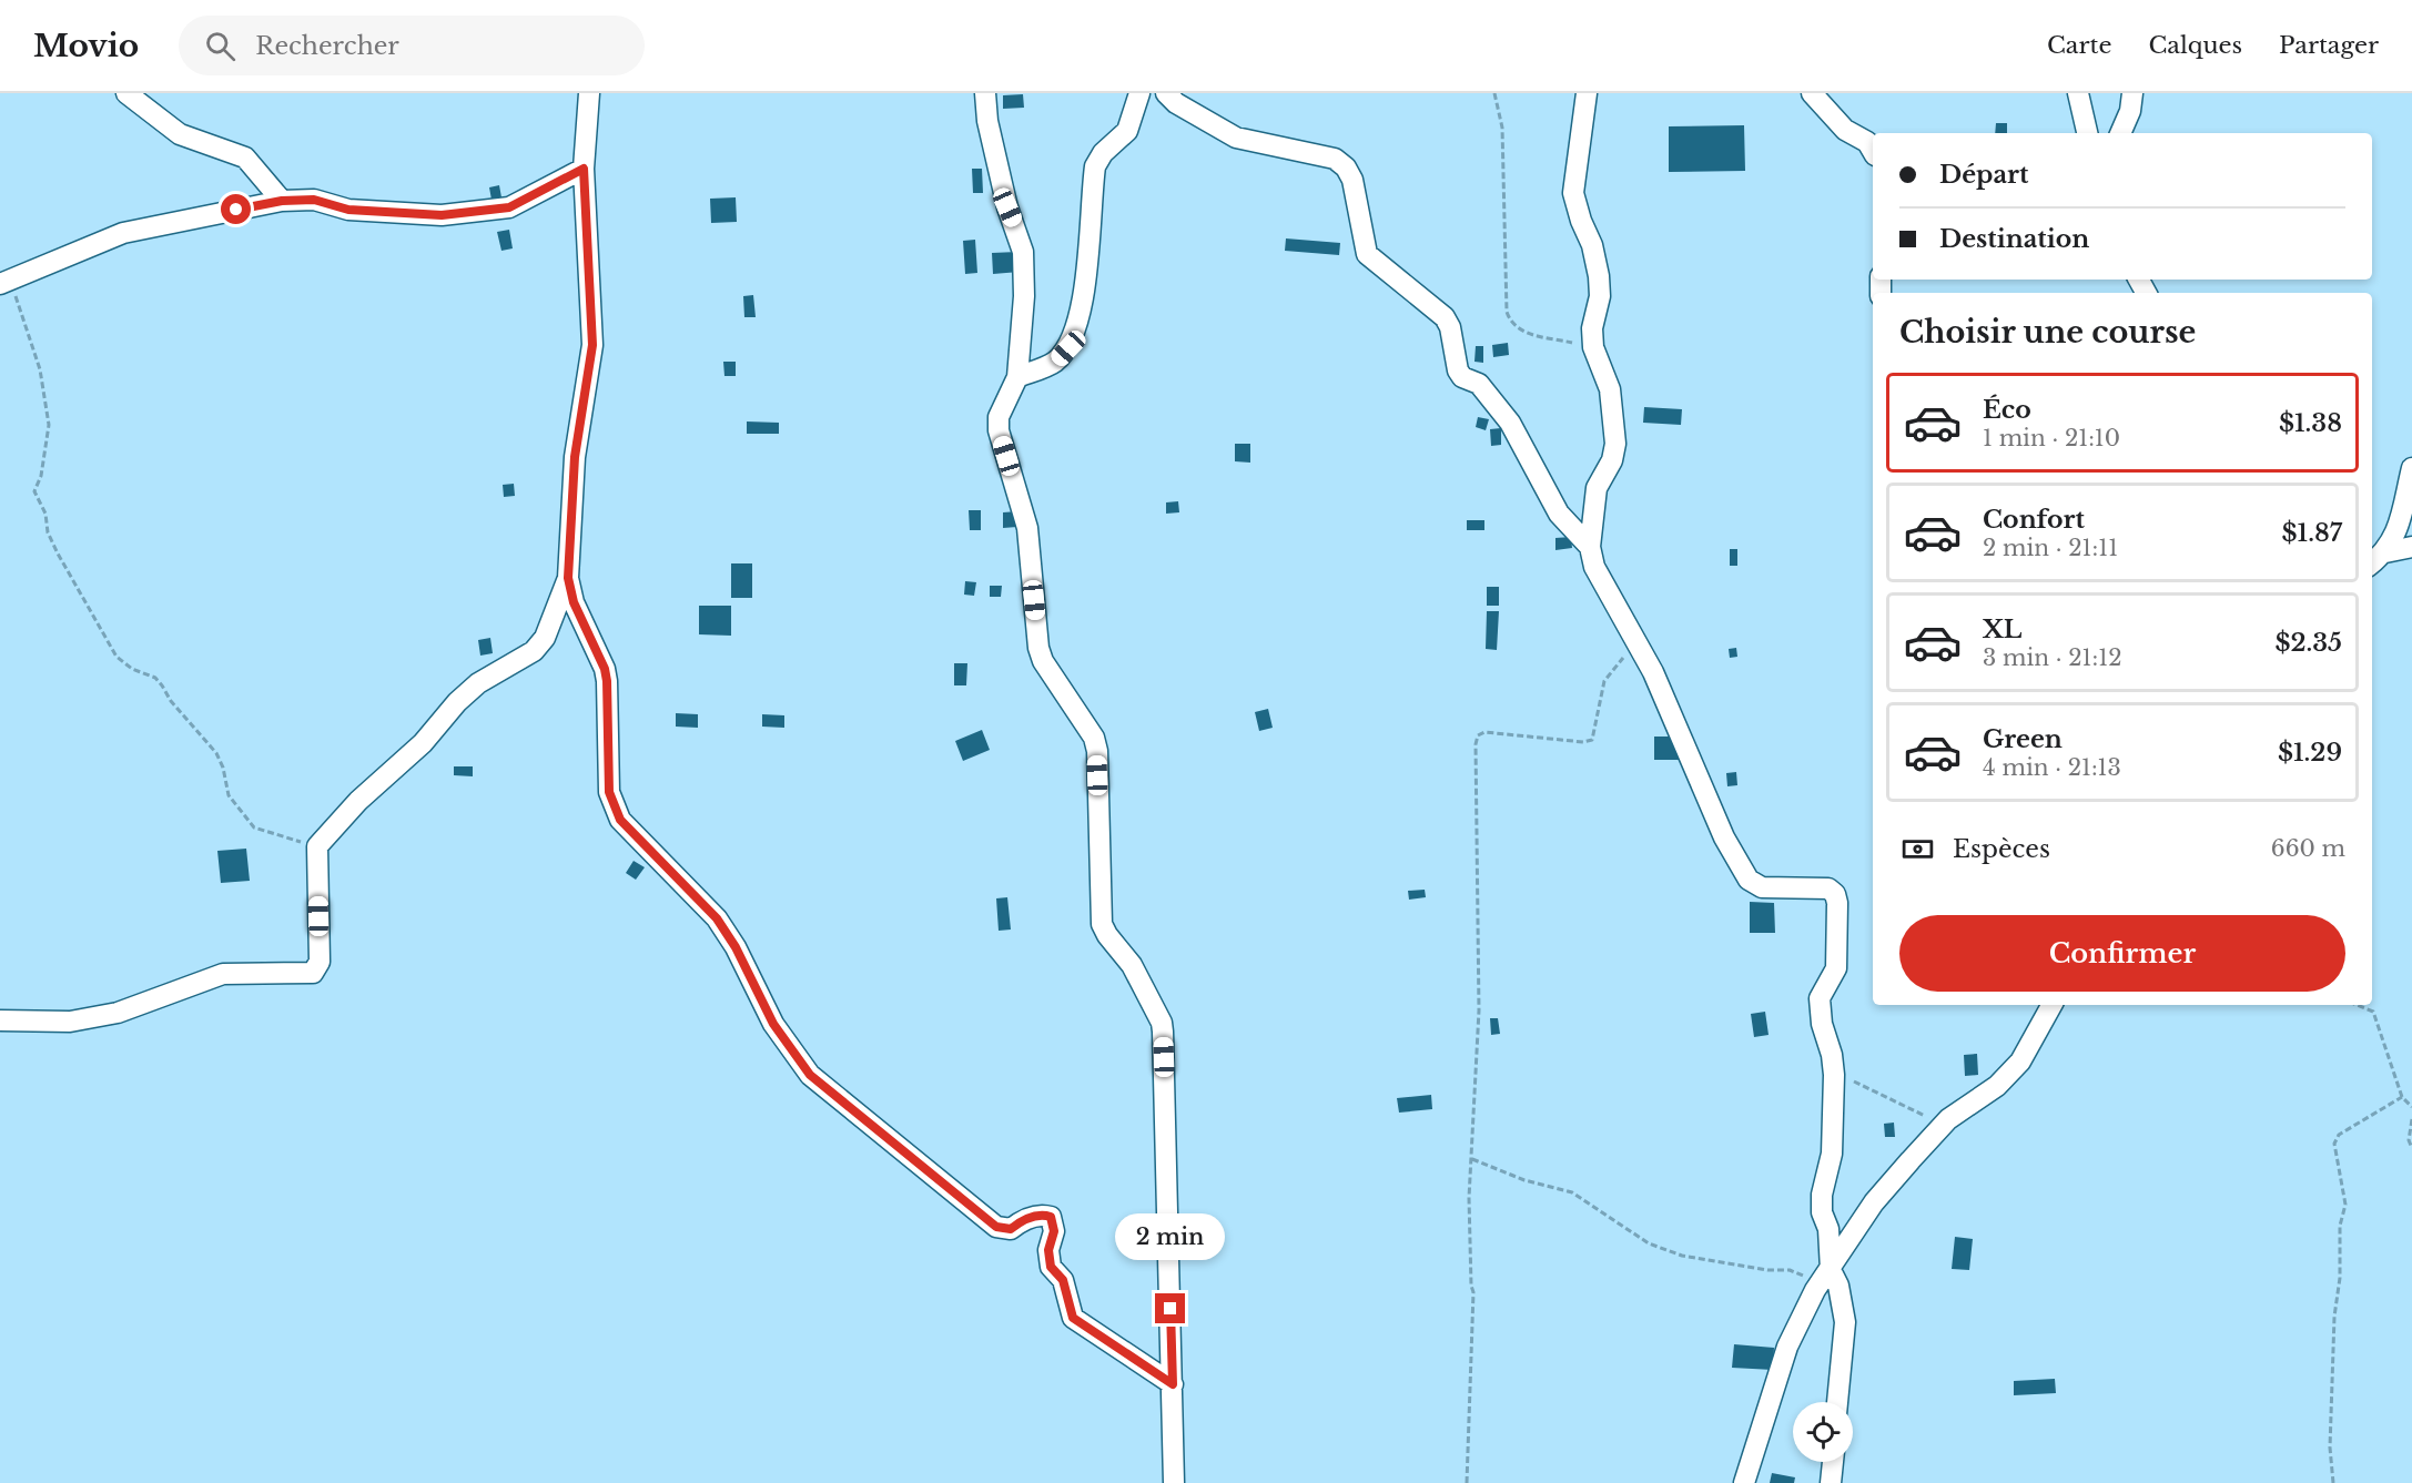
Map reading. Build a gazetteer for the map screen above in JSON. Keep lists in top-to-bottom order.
{
  "page": {
    "header": "Movio",
    "search": "Rechercher",
    "nav": ["Carte", "Calques", "Partager"],
    "banner": ["Départ", "Destination"],
    "heading": "Choisir une course",
    "list": [
      {
        "name": "Éco",
        "note": "1 min · 21:10",
        "value": "$1.38"
      },
      {
        "name": "Confort",
        "note": "2 min · 21:11",
        "value": "$1.87"
      },
      {
        "name": "XL",
        "note": "3 min · 21:12",
        "value": "$2.35"
      },
      {
        "name": "Green",
        "note": "4 min · 21:13",
        "value": "$1.29"
      }
    ],
    "pay": ["Espèces", "660 m"],
    "buttons": "Confirmer",
    "bubble": "2 min"
  }
}
